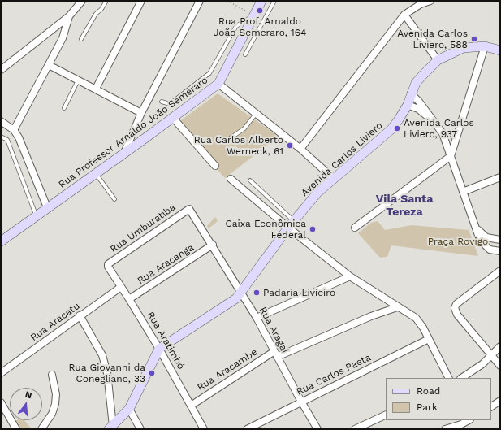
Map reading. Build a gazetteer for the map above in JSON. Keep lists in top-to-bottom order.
{
  "streets": {
    "street": [
      "Rua Professor Arnaldo João Semeraro",
      "Avenida Carlos Liviero",
      "Rua Umburatiba",
      "Rua Aracanga",
      "Rua Aracatu",
      "Rua Aragaí",
      "Rua Aratimbó",
      "Rua Aracambe",
      "Rua Carlos Paeta"
    ]
  },
  "crossings": [
    ["Avenida Carlos Liviero", "Rua Aragaí"],
    ["Avenida Carlos Liviero", "Rua Aratimbó"],
    ["Rua Umburatiba", "Rua Aragaí"],
    ["Rua Umburatiba", "Rua Aratimbó"],
    ["Rua Aracanga", "Rua Aragaí"],
    ["Rua Aracanga", "Rua Aratimbó"],
    ["Rua Aracatu", "Rua Aratimbó"],
    ["Rua Aragaí", "Rua Aracambe"],
    ["Rua Aragaí", "Rua Carlos Paeta"],
    ["Rua Aratimbó", "Rua Aracambe"]
  ],
  "districts": ["Vila Santa Tereza"],
  "parks": ["Praça Rovigo"],
  "places": [
    "Rua Prof. Arnaldo João Semeraro, 164",
    "Avenida Carlos Liviero, 588",
    "Avenida Carlos Liviero, 937",
    "Rua Carlos Alberto Werneck, 61",
    "Caixa Econômica Federal",
    "Padaria Livieiro",
    "Rua Giovanni da Conegliano, 33"
  ],
  "legend": ["Road", "Park"],
  "north": "top"
}
